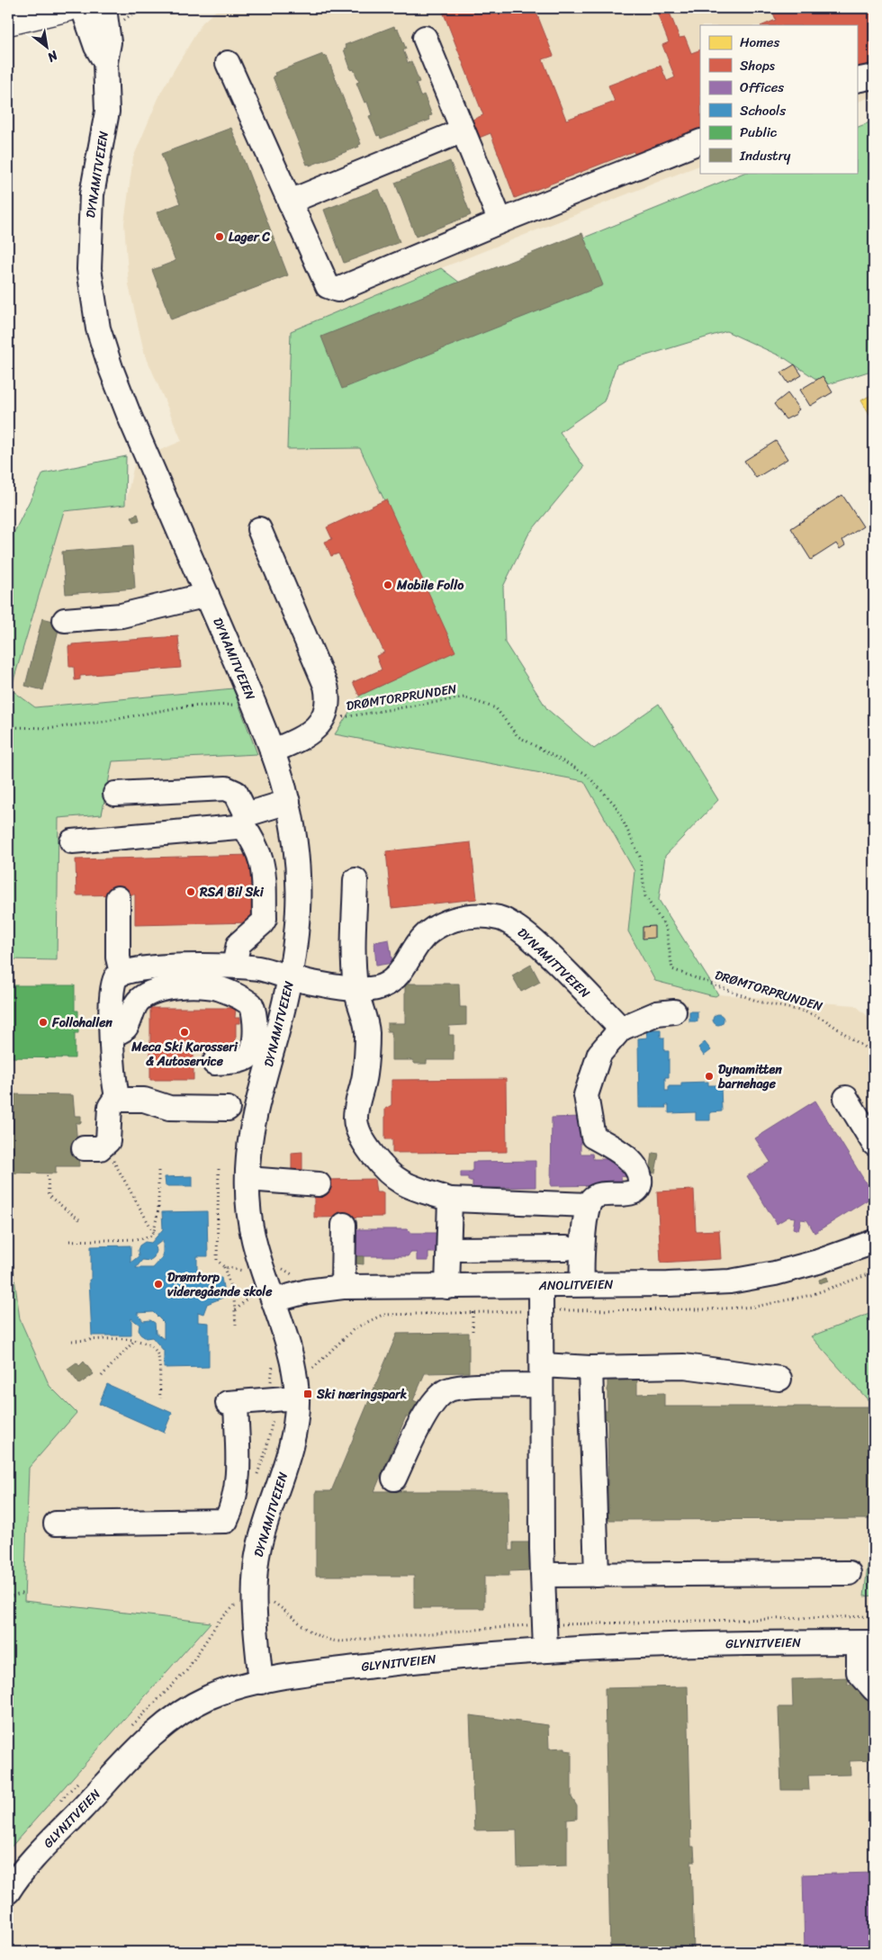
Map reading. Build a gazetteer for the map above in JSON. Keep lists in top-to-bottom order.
{
  "streets": {
    "street": [
      "DYNAMITVEIEN",
      "DYNAMITTVEIEN",
      "ANOLITVEIEN",
      "GLYNITVEIEN"
    ],
    "path": ["DRØMTORPRUNDEN"]
  },
  "crossings": [
    ["DYNAMITVEIEN", "DYNAMITTVEIEN"],
    ["DYNAMITVEIEN", "ANOLITVEIEN"],
    ["DYNAMITVEIEN", "GLYNITVEIEN"]
  ],
  "places": {
    "other": [
      "Lager C",
      "Mobile Follo",
      "RSA Bil Ski",
      "Follohallen",
      "Meca Ski Karosseri & Autoservice",
      "Dynamitten barnehage",
      "Drømtorp videregående skole"
    ],
    "transit": ["Ski næringspark"]
  },
  "legend": [
    "Homes",
    "Shops",
    "Offices",
    "Schools",
    "Public",
    "Industry"
  ],
  "north": "bottom right"
}
